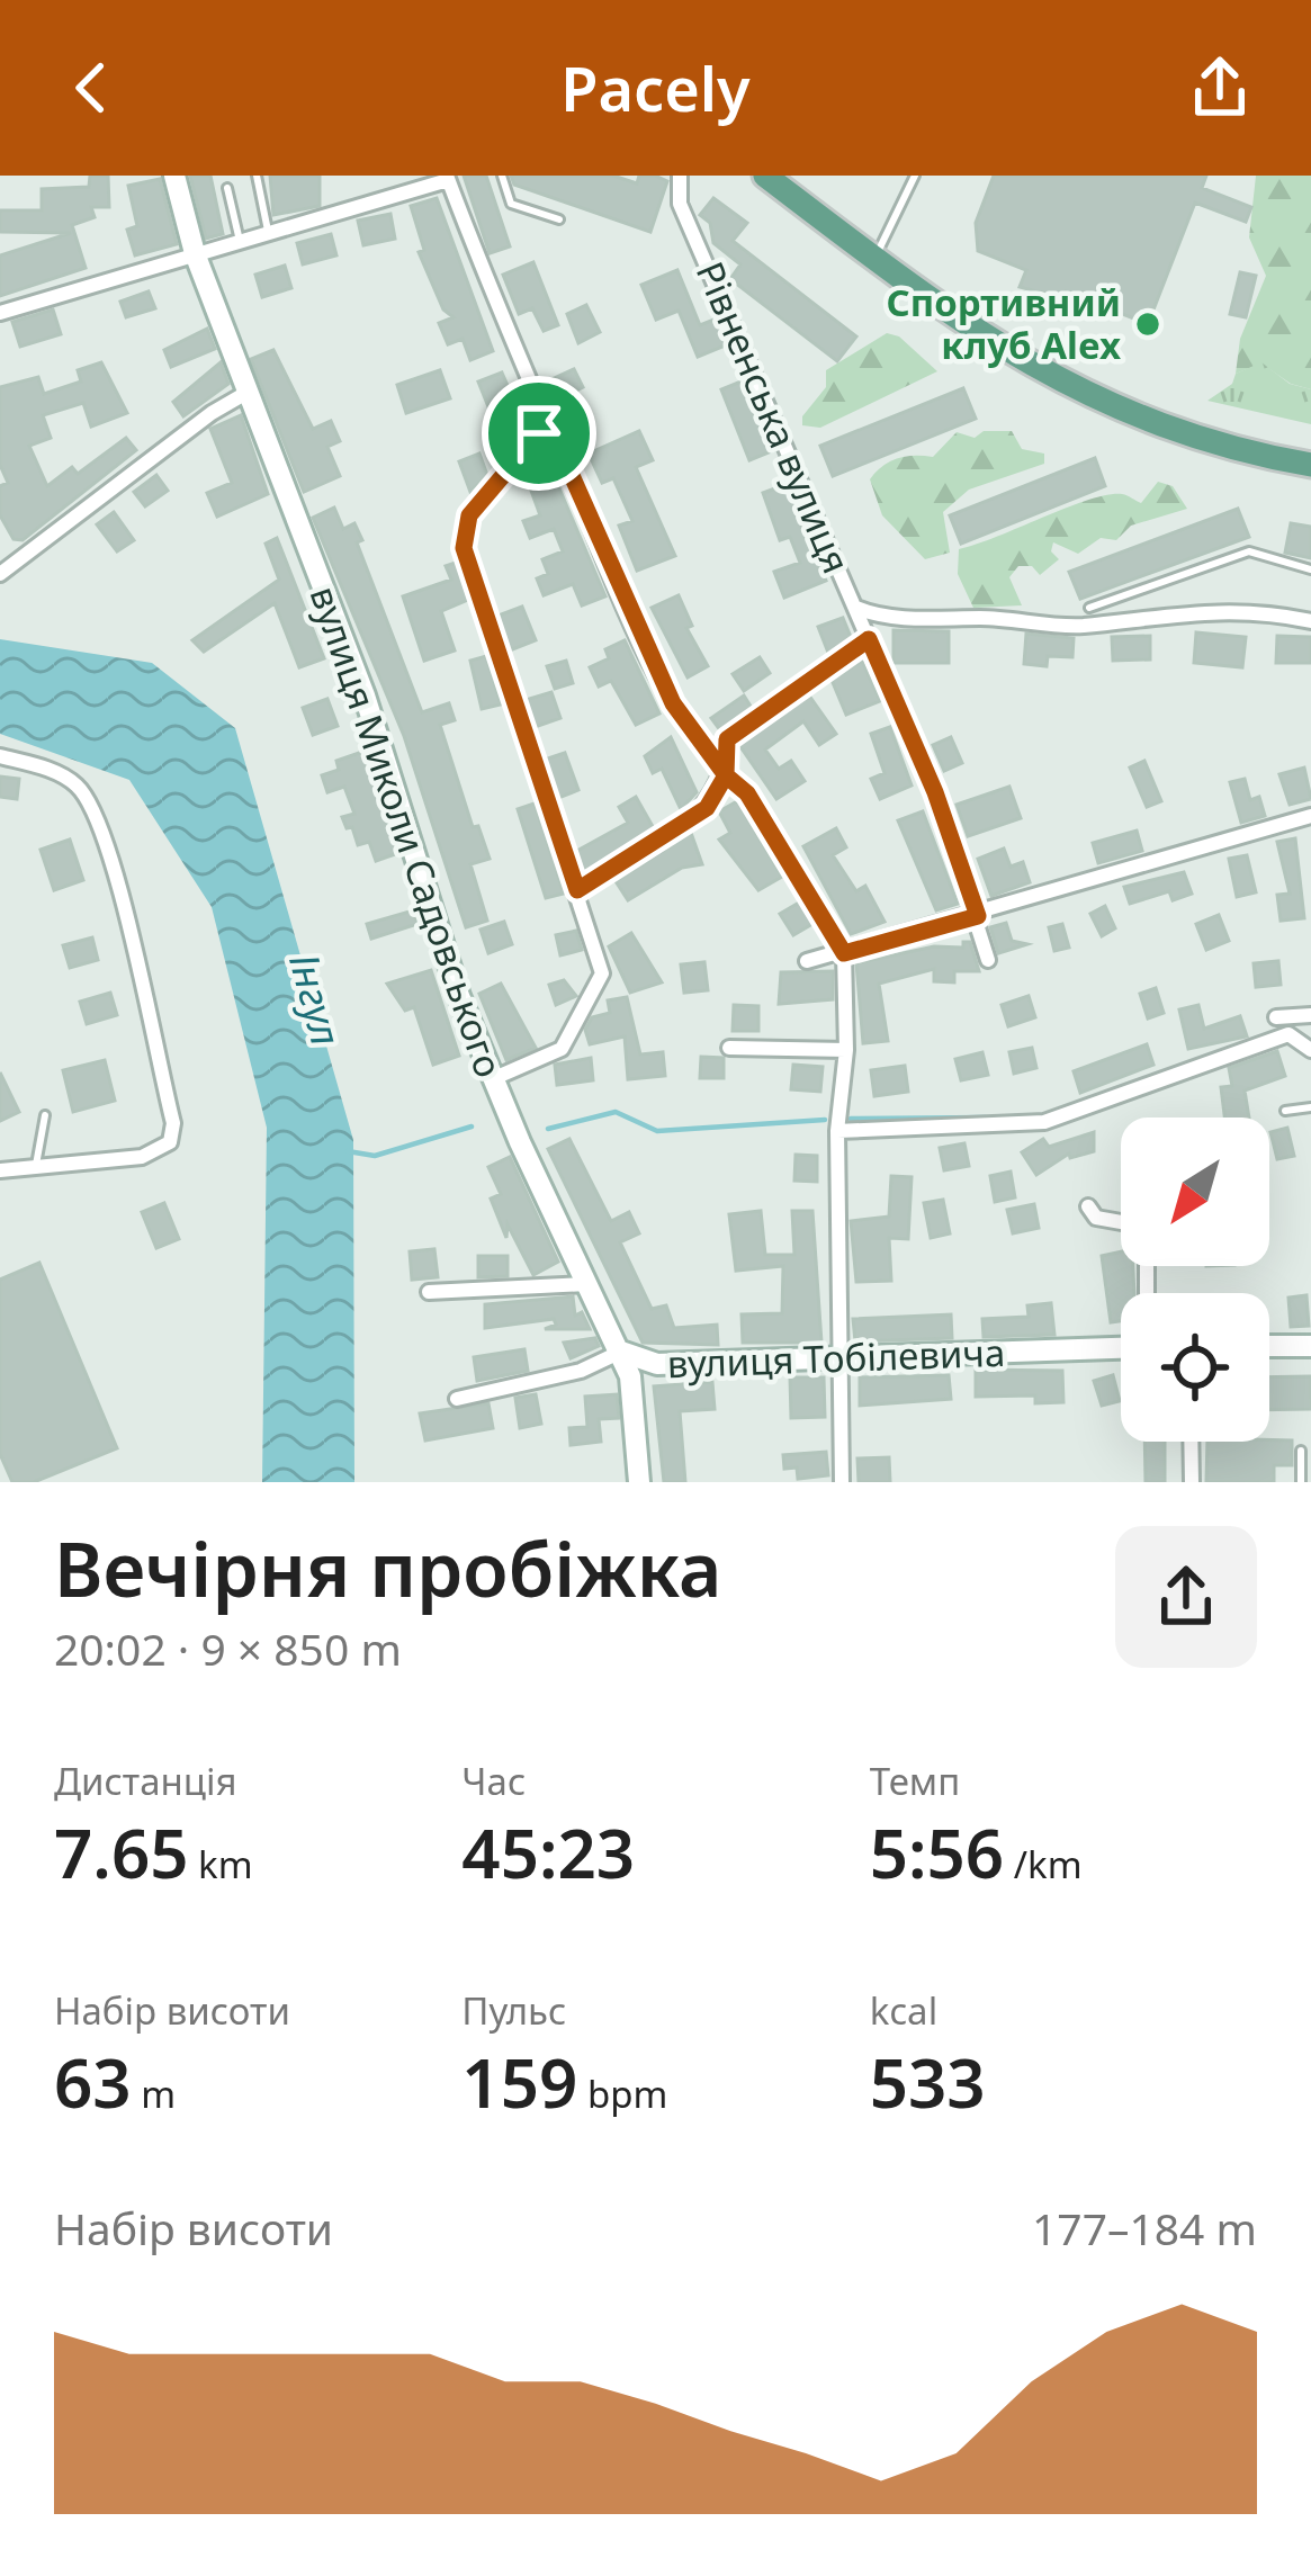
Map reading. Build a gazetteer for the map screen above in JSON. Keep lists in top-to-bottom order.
{
  "streets": {
    "street": ["Рівненська вулиця", "вулиця Миколи Садовського", "вулиця Тобілевича"]
  },
  "crossings": [
    ["вулиця Миколи Садовського", "вулиця Тобілевича"]
  ],
  "water": ["Інгул"],
  "places": ["Спортивний клуб Alex"],
  "north": "bottom left",
  "page": {
    "header": "Pacely",
    "heading": ["Вечірня пробіжка", "20:02 · 9 × 850 m"],
    "stats": [
      ["Дистанція", "7.65 km"],
      ["Час", "45:23"],
      ["Темп", "5:56 /km"],
      ["Набір висоти", "63 m"],
      ["Пульс", "159 bpm"],
      ["kcal", "533"]
    ],
    "chart": ["Набір висоти", "177–184 m"]
  }
}
